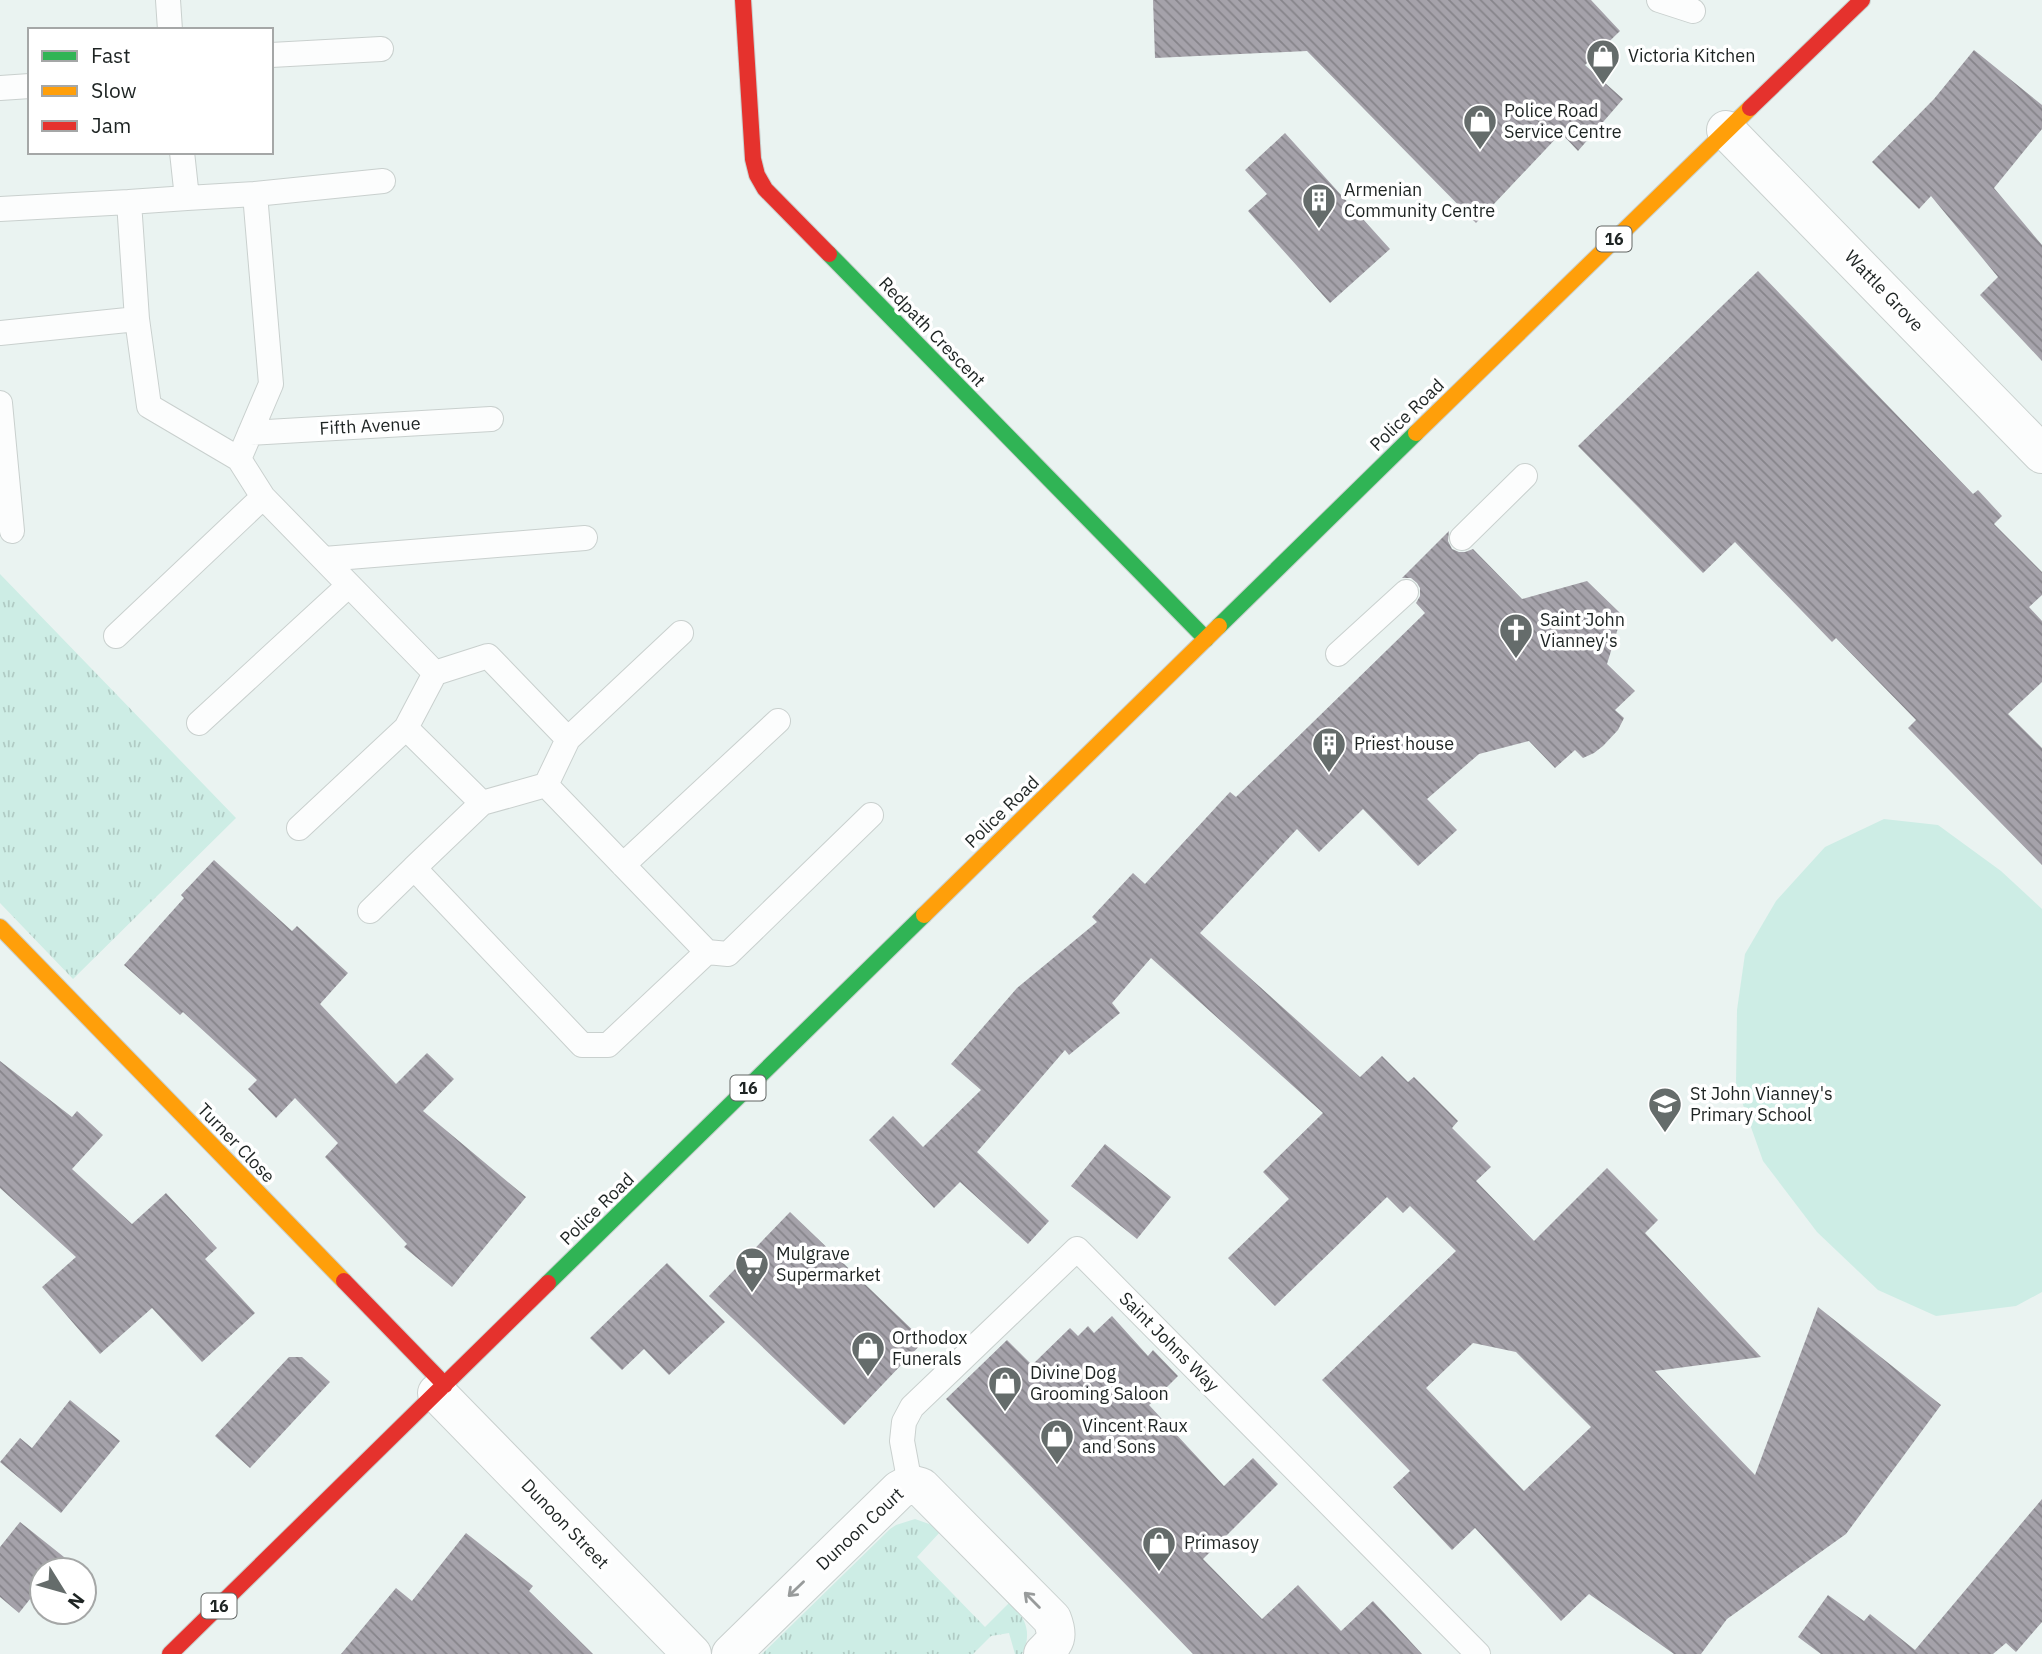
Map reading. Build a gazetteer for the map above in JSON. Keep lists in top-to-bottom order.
{
  "streets": {
    "main road": [
      "16",
      "Redpath Crescent",
      "Police Road",
      "Turner Close"
    ],
    "street": ["Wattle Grove", "Dunoon Street", "Dunoon Court"],
    "lane": ["Fifth Avenue", "Saint Johns Way"]
  },
  "crossings": [
    ["Wattle Grove", "Police Road"],
    ["Redpath Crescent", "Police Road"],
    ["Police Road", "Turner Close"],
    ["Police Road", "Dunoon Street"],
    ["Turner Close", "Dunoon Street"],
    ["Saint Johns Way", "Dunoon Court"]
  ],
  "places": {
    "shop": [
      "Victoria Kitchen",
      "Police Road Service Centre",
      "Orthodox Funerals",
      "Divine Dog Grooming Saloon",
      "Vincent Raux and Sons",
      "Primasoy"
    ],
    "building": ["Armenian Community Centre", "Priest house"],
    "church": ["Saint John Vianney's"],
    "school or university": ["St John Vianney's Primary School"],
    "supermarket": ["Mulgrave Supermarket"]
  },
  "legend": ["Fast", "Slow", "Jam"],
  "north": "bottom right"
}
